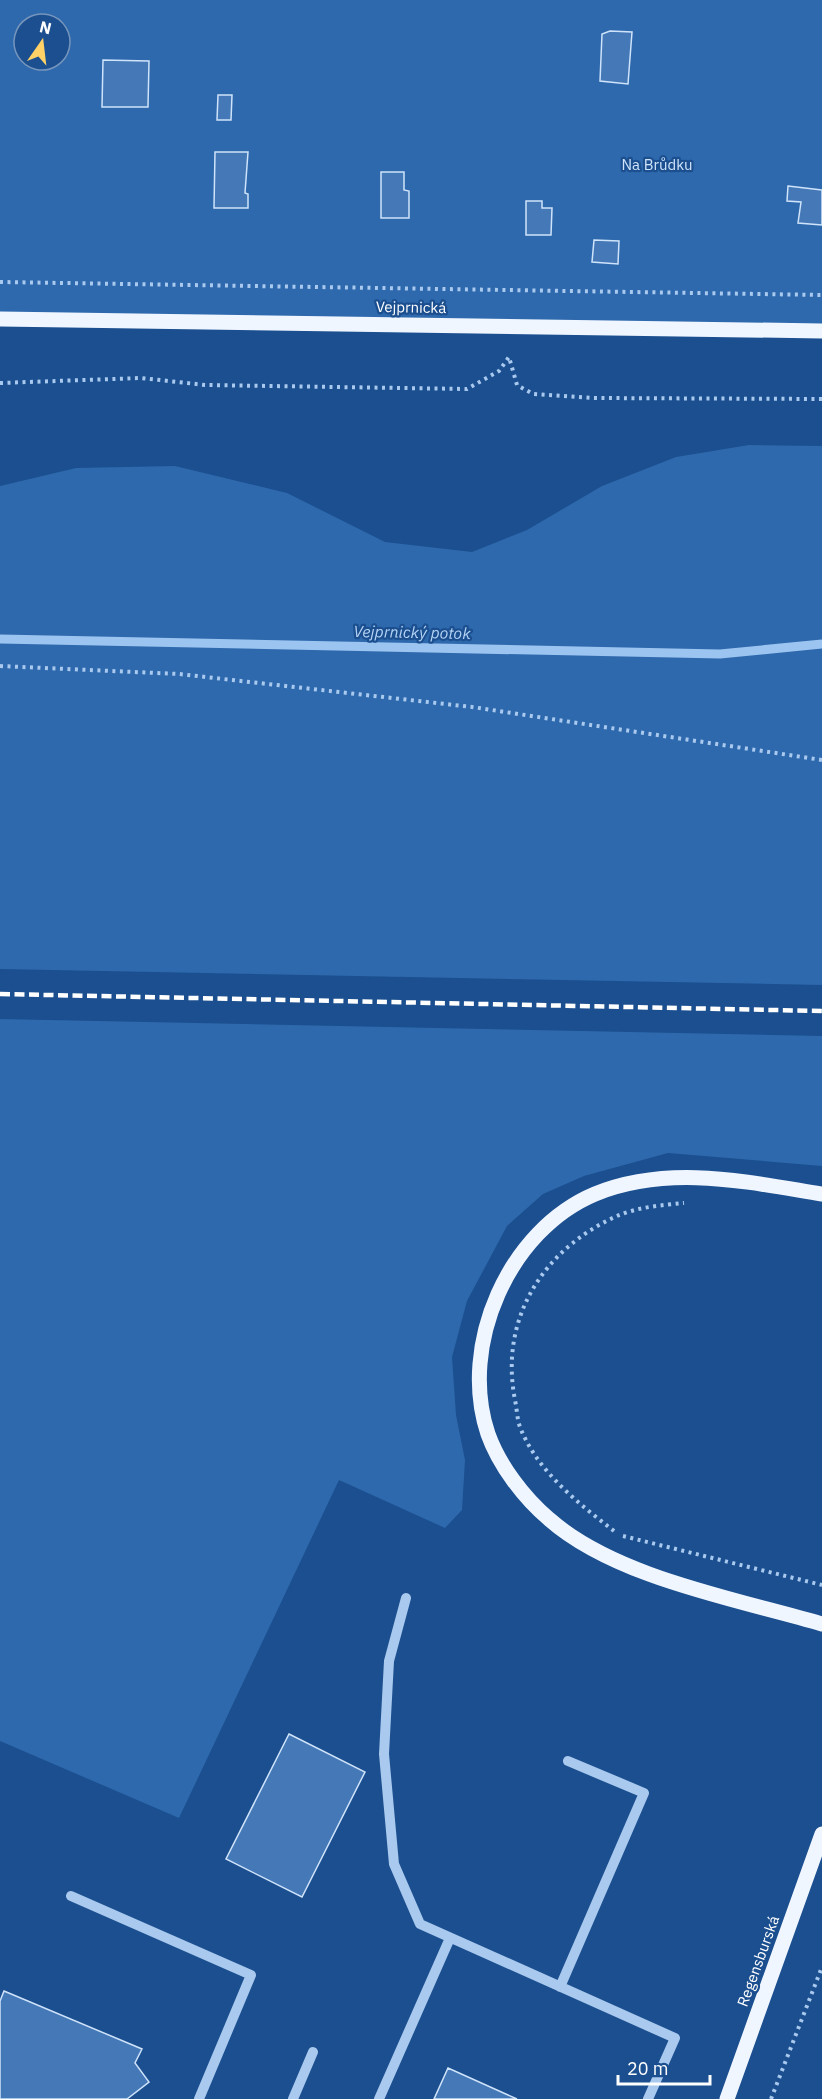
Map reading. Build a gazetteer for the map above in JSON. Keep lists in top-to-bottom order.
{
  "streets": {
    "main road": ["Vejprnická", "Regensburská"]
  },
  "water": ["Vejprnický potok"],
  "parks": ["Na Brůdku"],
  "scale_bar": "20 m",
  "north": "top"
}
